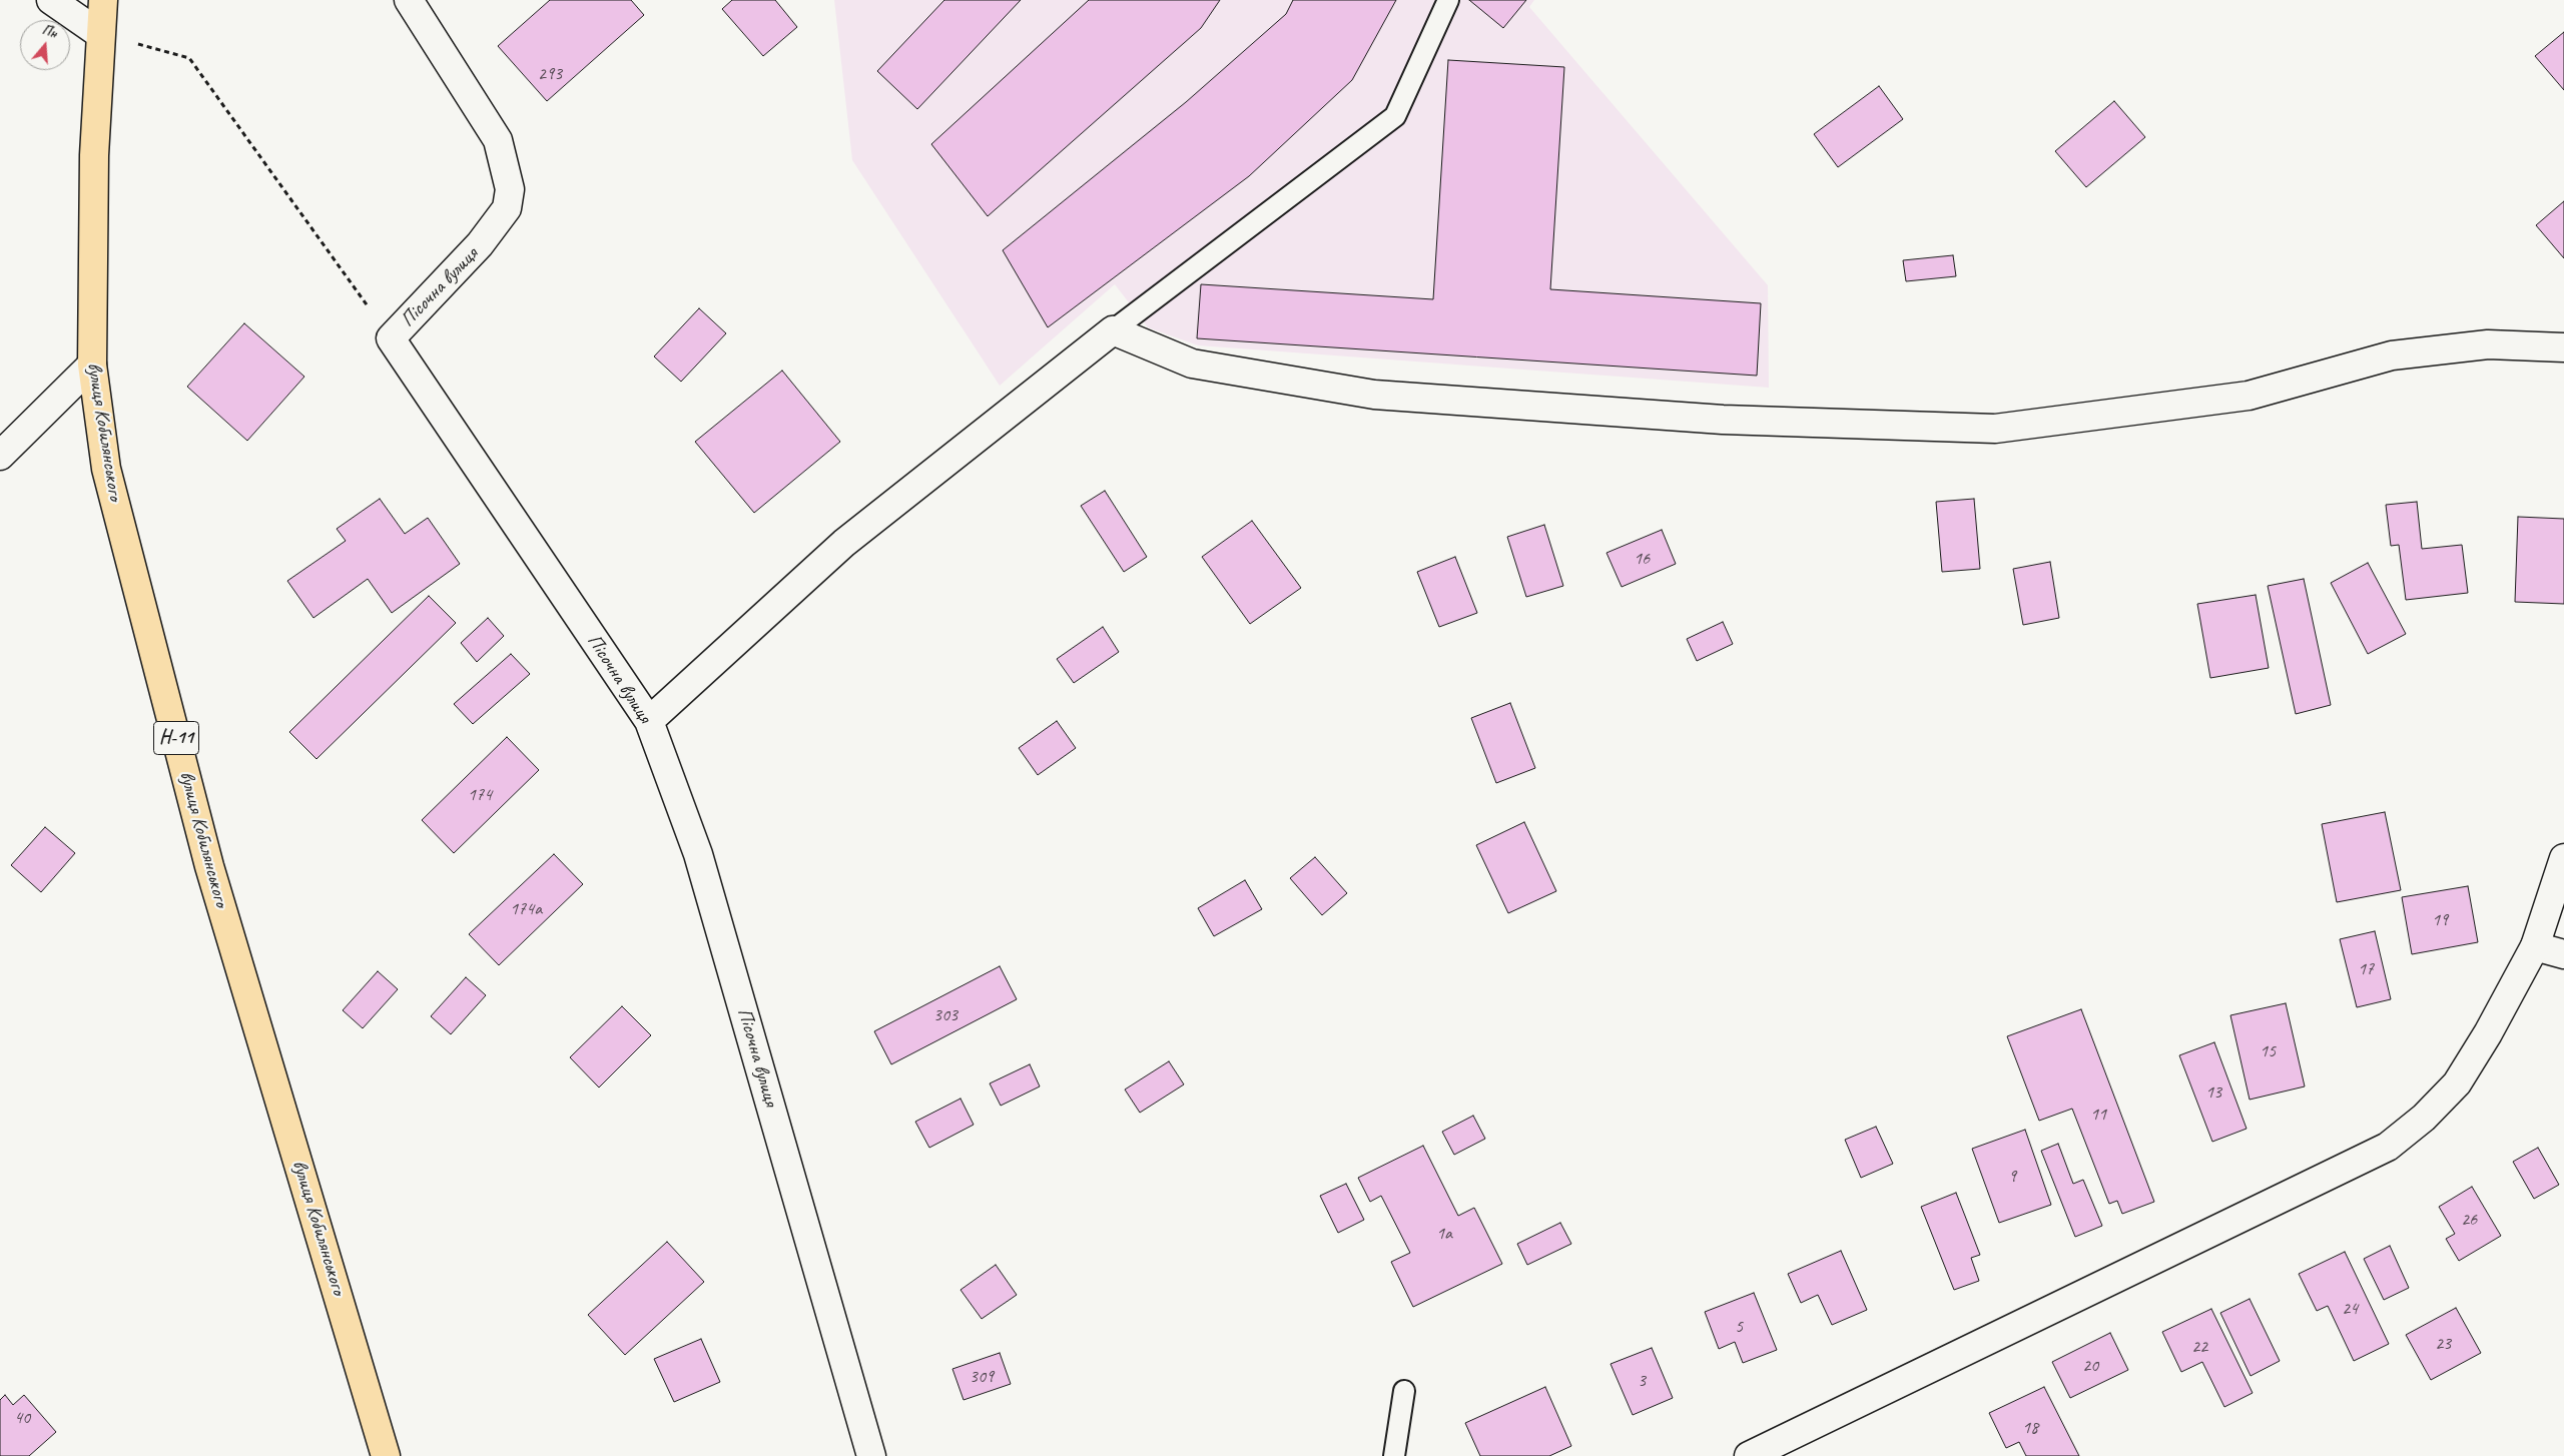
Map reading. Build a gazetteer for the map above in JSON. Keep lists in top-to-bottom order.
{
  "streets": {
    "main road": ["вулиця Кобилянського", "Н-11"],
    "street": ["Пісочна вулиця"]
  },
  "house_numbers": [
    "293",
    "16",
    "174",
    "174а",
    "19",
    "17",
    "303",
    "15",
    "13",
    "11",
    "9",
    "26",
    "1а",
    "24",
    "5",
    "23",
    "22",
    "20",
    "309",
    "3",
    "40",
    "18"
  ],
  "north": "top"
}
